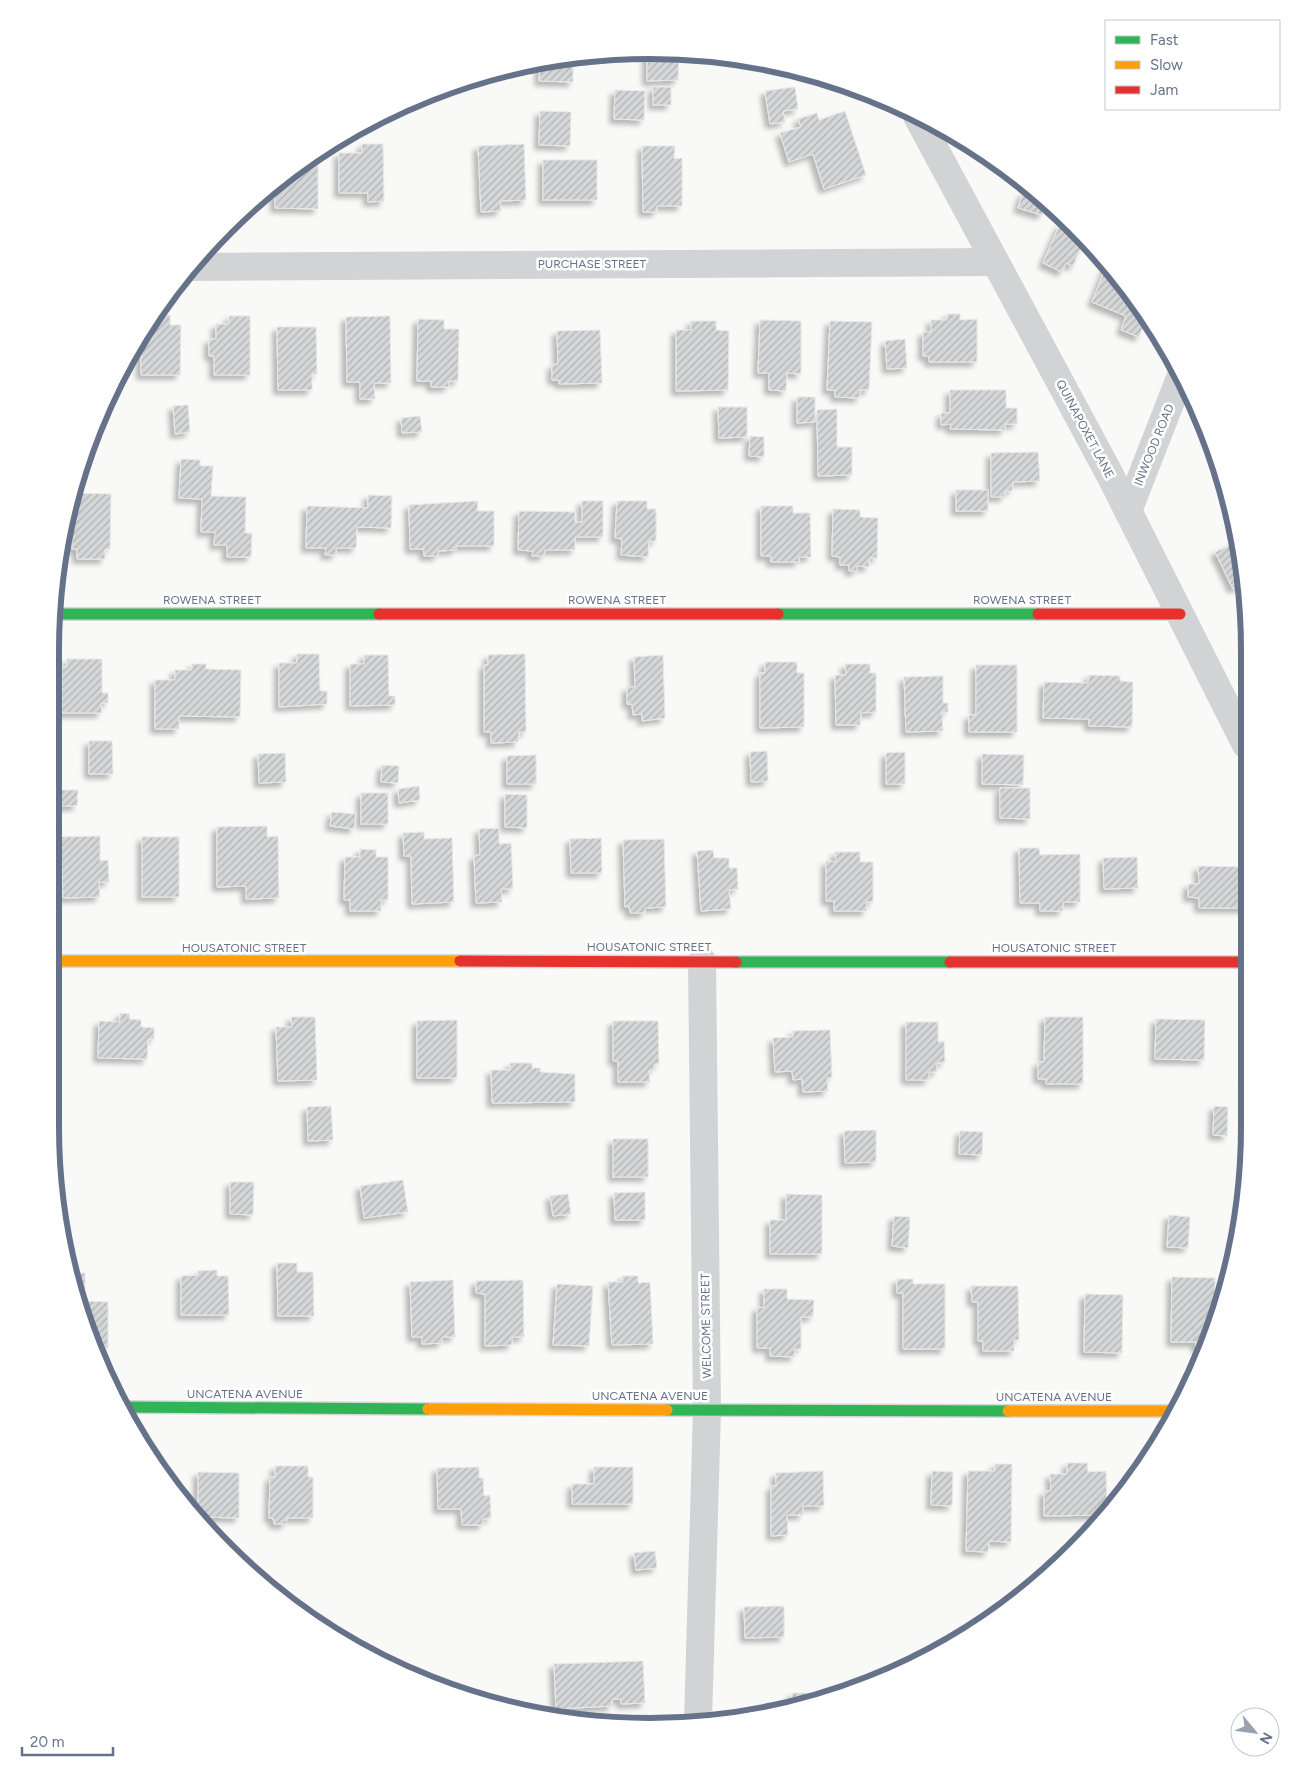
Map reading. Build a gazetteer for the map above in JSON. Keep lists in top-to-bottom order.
{
  "streets": {
    "street": [
      "PURCHASE STREET",
      "QUINAPOXET LANE",
      "INWOOD ROAD",
      "ROWENA STREET",
      "HOUSATONIC STREET",
      "WELCOME STREET",
      "UNCATENA AVENUE"
    ]
  },
  "crossings": [
    ["PURCHASE STREET", "QUINAPOXET LANE"],
    ["QUINAPOXET LANE", "INWOOD ROAD"],
    ["QUINAPOXET LANE", "ROWENA STREET"],
    ["HOUSATONIC STREET", "WELCOME STREET"],
    ["WELCOME STREET", "UNCATENA AVENUE"]
  ],
  "legend": ["Fast", "Slow", "Jam"],
  "scale_bar": "20 m",
  "north": "bottom right"
}
